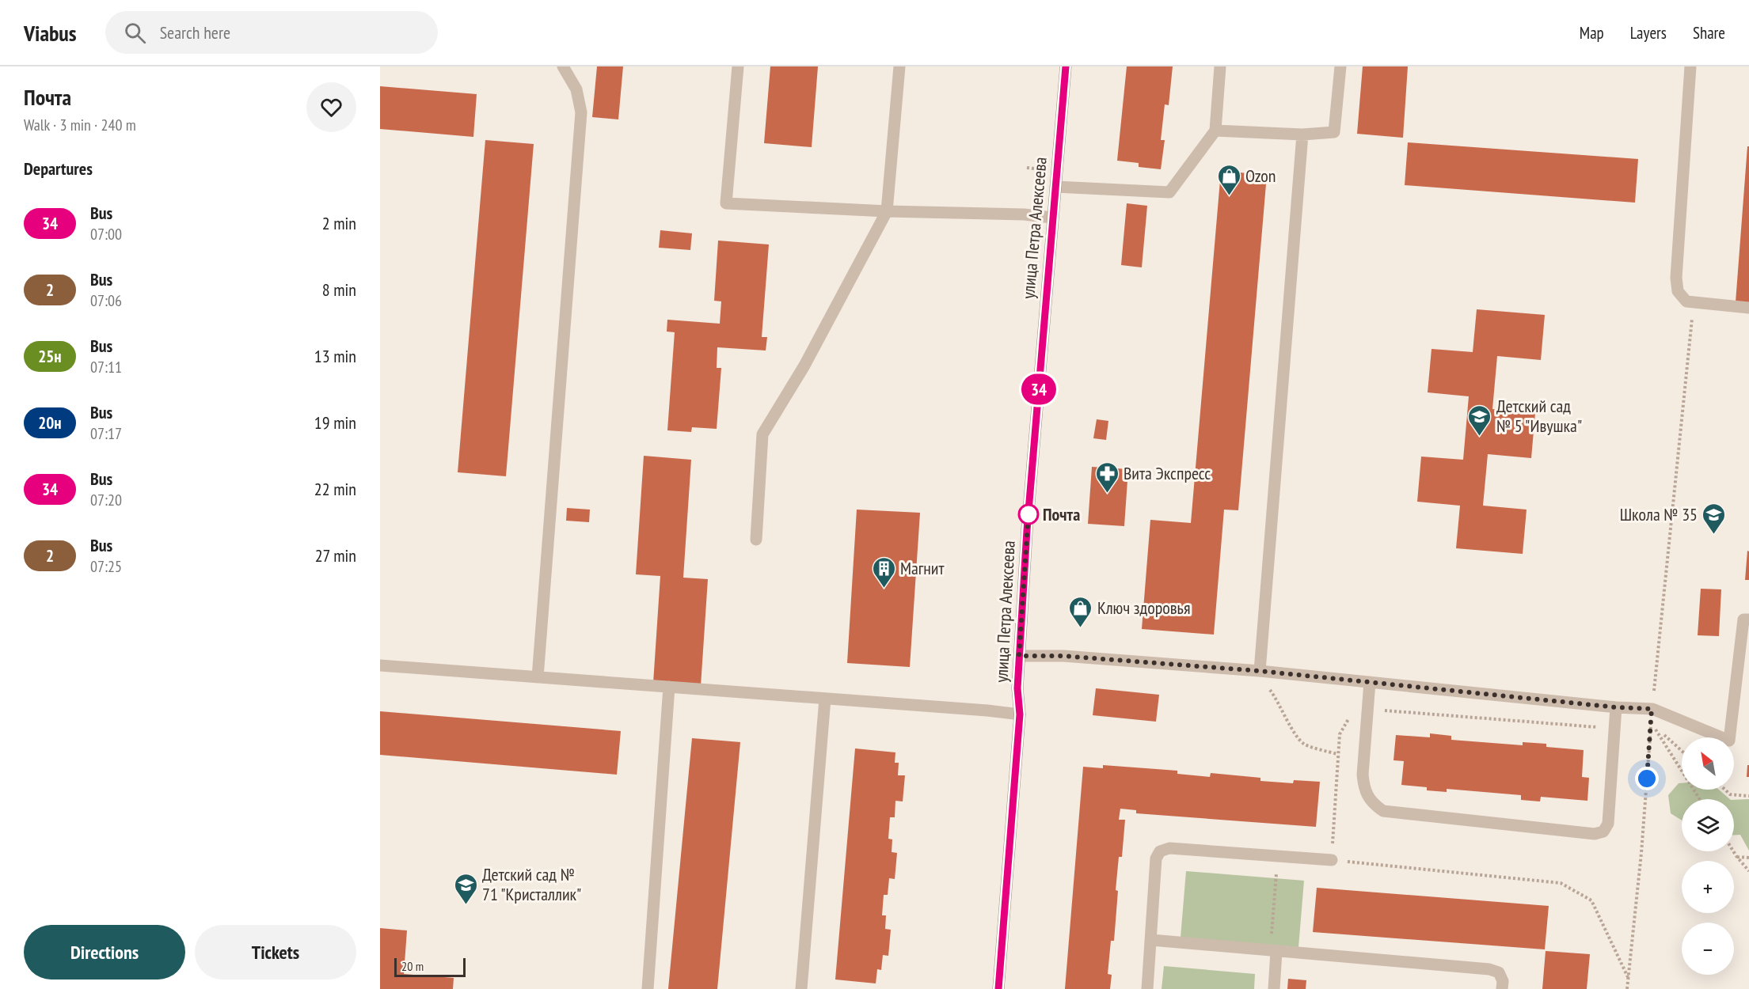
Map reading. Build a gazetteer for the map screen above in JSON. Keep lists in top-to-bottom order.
{
  "streets": {
    "street": ["улица Петра Алексеева"]
  },
  "places": {
    "shop": ["Ozon", "Ключ здоровья"],
    "school or university": ["Детский сад № 5 \"Ивушка\"", "Школа № 35", "Детский сад № 71 \"Кристаллик\""],
    "pharmacy": ["Вита Экспресс"],
    "other": ["Почта"],
    "building": ["Магнит"]
  },
  "lines": ["bus line 34"],
  "scale_bar": "20 m",
  "north": "top left",
  "page": {
    "header": "Viabus",
    "search": "Search here",
    "nav": ["Map", "Layers", "Share"],
    "heading": [
      ["Почта", "Walk · 3 min · 240 m"],
      "Departures"
    ],
    "on_map": "34",
    "list": [
      {
        "mark": "34",
        "name": "Bus",
        "note": "07:00",
        "value": "2 min"
      },
      {
        "mark": "2",
        "name": "Bus",
        "note": "07:06",
        "value": "8 min"
      },
      {
        "mark": "25н",
        "name": "Bus",
        "note": "07:11",
        "value": "13 min"
      },
      {
        "mark": "20н",
        "name": "Bus",
        "note": "07:17",
        "value": "19 min"
      },
      {
        "mark": "34",
        "name": "Bus",
        "note": "07:20",
        "value": "22 min"
      },
      {
        "mark": "2",
        "name": "Bus",
        "note": "07:25",
        "value": "27 min"
      }
    ],
    "map_buttons": ["+", "−"],
    "buttons": ["Directions", "Tickets"],
    "scale": "20 m"
  }
}
